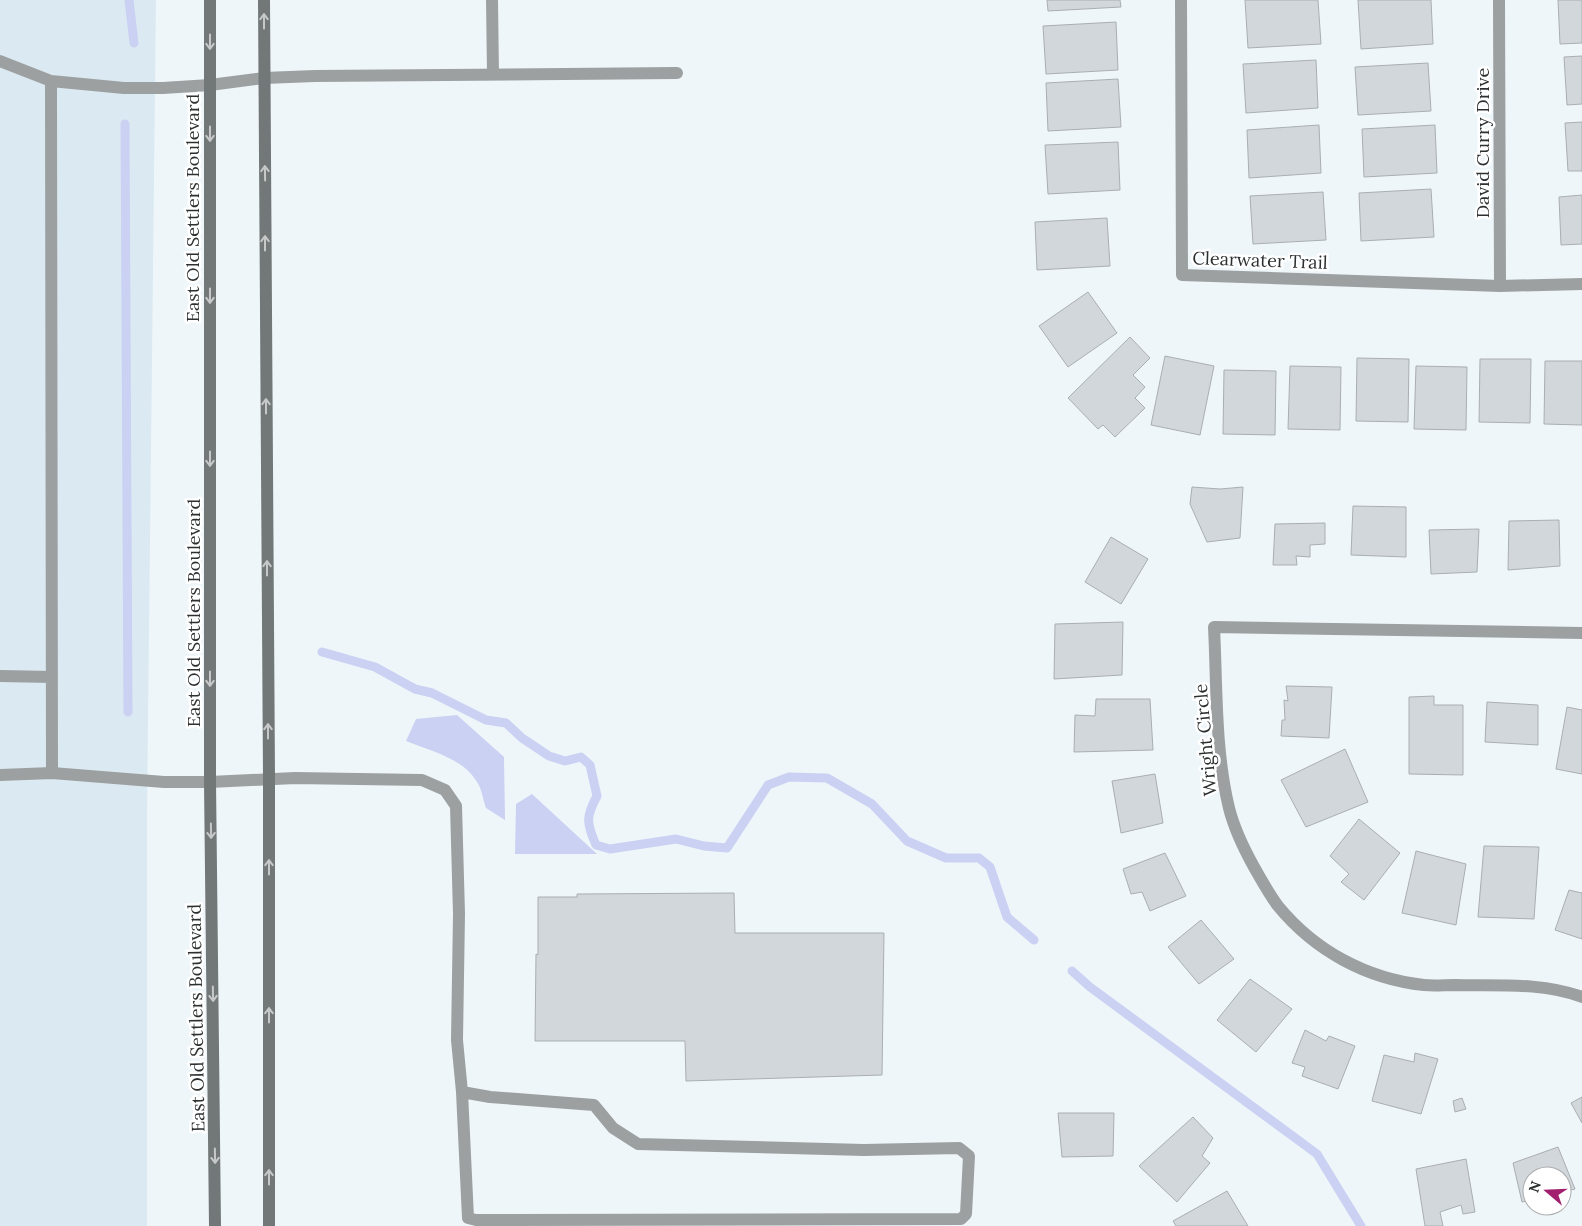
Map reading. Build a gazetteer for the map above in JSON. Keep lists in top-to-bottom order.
{
  "streets": {
    "main road": ["East Old Settlers Boulevard"],
    "street": ["David Curry Drive", "Clearwater Trail", "Wright Circle"]
  },
  "crossings": [
    ["David Curry Drive", "Clearwater Trail"]
  ],
  "north": "left"
}
